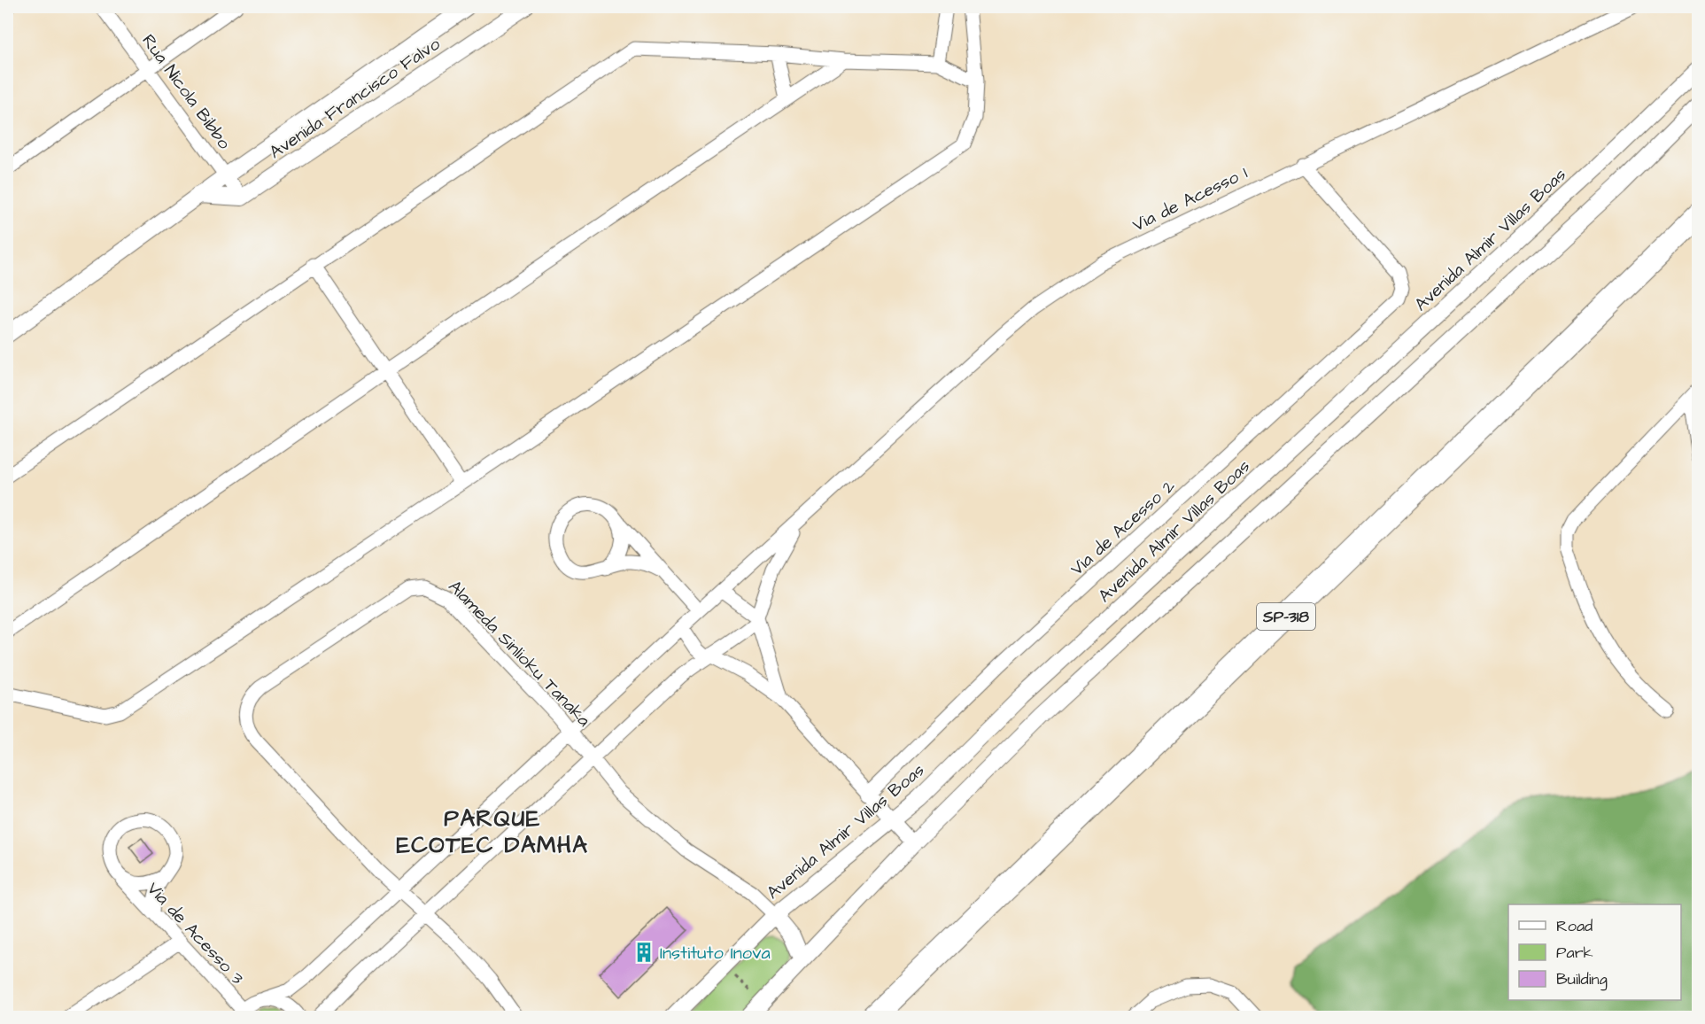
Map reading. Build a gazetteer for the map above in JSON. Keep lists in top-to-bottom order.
{
  "streets": {
    "highway": ["SP-318"],
    "street": [
      "Rua Nicola Bibbo",
      "Avenida Francisco Falvo",
      "Via de Acesso 1",
      "Avenida Almir Villas Boas",
      "Via de Acesso 2",
      "Alameda Sinlioku Tanaka",
      "Via de Acesso 3"
    ]
  },
  "crossings": [
    ["Rua Nicola Bibbo", "Avenida Francisco Falvo"],
    ["Via de Acesso 1", "Via de Acesso 2"],
    ["Avenida Almir Villas Boas", "Alameda Sinlioku Tanaka"]
  ],
  "districts": ["PARQUE ECOTEC DAMHA"],
  "places": {
    "building": ["Instituto Inova"]
  },
  "legend": ["Road", "Park", "Building"]
}
